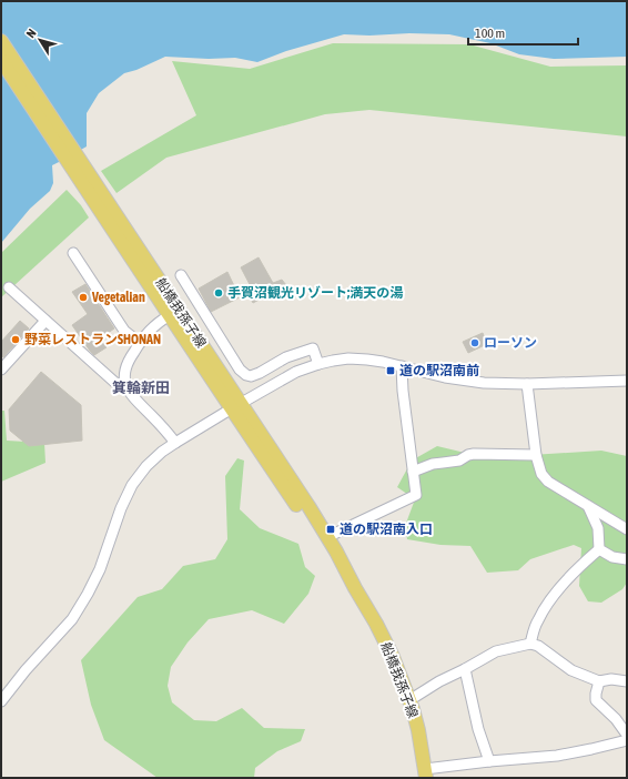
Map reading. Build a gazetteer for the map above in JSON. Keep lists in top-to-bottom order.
{
  "streets": {
    "main road": ["船橋我孫子線"]
  },
  "districts": ["箕輪新田"],
  "places": {
    "other": [
      "手賀沼観光リゾート;満天の湯",
      "Vegetalian",
      "野菜レストランSHONAN",
      "ローソン"
    ],
    "transit": ["道の駅沼南前", "道の駅沼南入口"]
  },
  "scale_bar": "100 m",
  "north": "top left"
}
